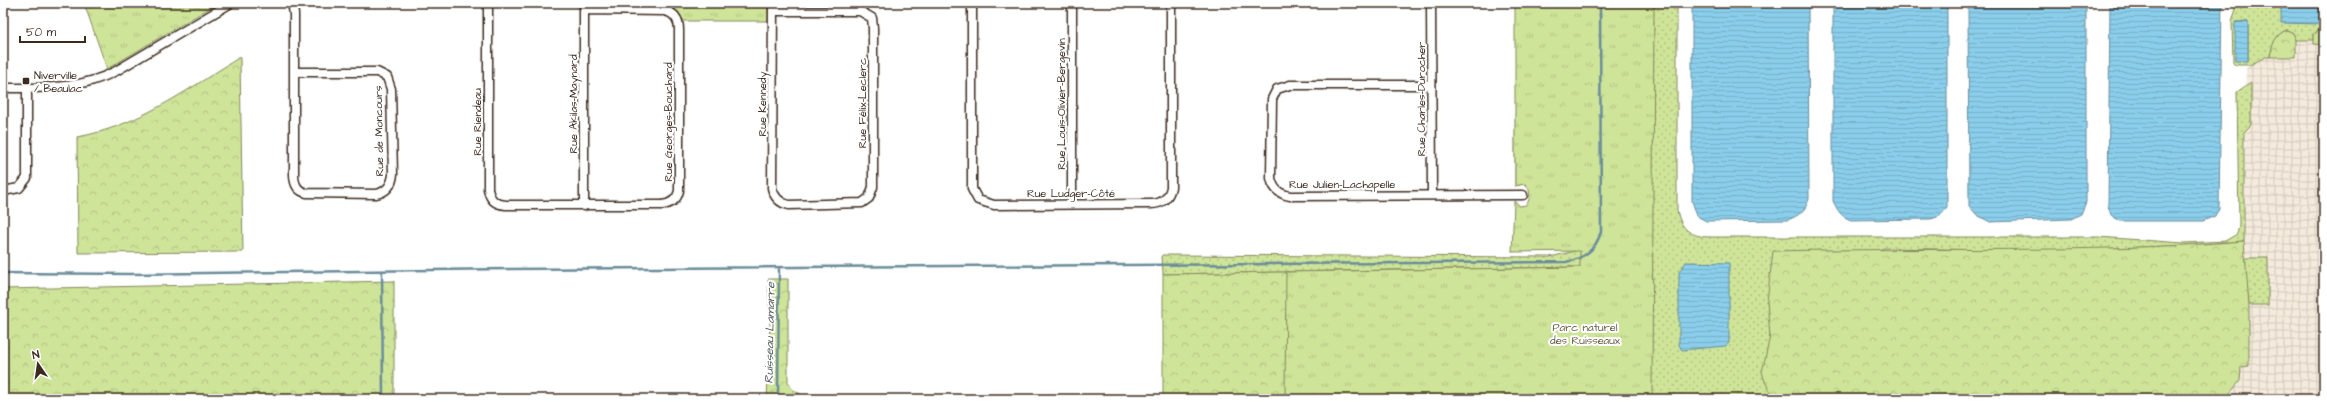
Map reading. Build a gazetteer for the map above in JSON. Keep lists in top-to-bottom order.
{
  "streets": {
    "street": [
      "Rue Charles-Durocher",
      "Rue Félix-Leclerc",
      "Rue Akilas-Maynard",
      "Rue Kennedy",
      "Rue Louis-Olivier-Bergevin",
      "Rue Riendeau",
      "Rue Georges-Bouchard",
      "Rue de Moncours",
      "Rue Julien-Lachapelle",
      "Rue Ludger-Côté"
    ]
  },
  "crossings": [
    ["Rue Charles-Durocher", "Rue Julien-Lachapelle"],
    ["Rue Félix-Leclerc", "Rue Kennedy"],
    ["Rue Akilas-Maynard", "Rue Georges-Bouchard"],
    ["Rue Louis-Olivier-Bergevin", "Rue Ludger-Côté"],
    ["Rue Riendeau", "Rue Georges-Bouchard"]
  ],
  "water": ["Ruisseau Lamarre"],
  "parks": ["Parc naturel des Ruisseaux"],
  "places": {
    "transit": ["Niverville / Beaulac"]
  },
  "scale_bar": "50 m",
  "north": "top"
}
